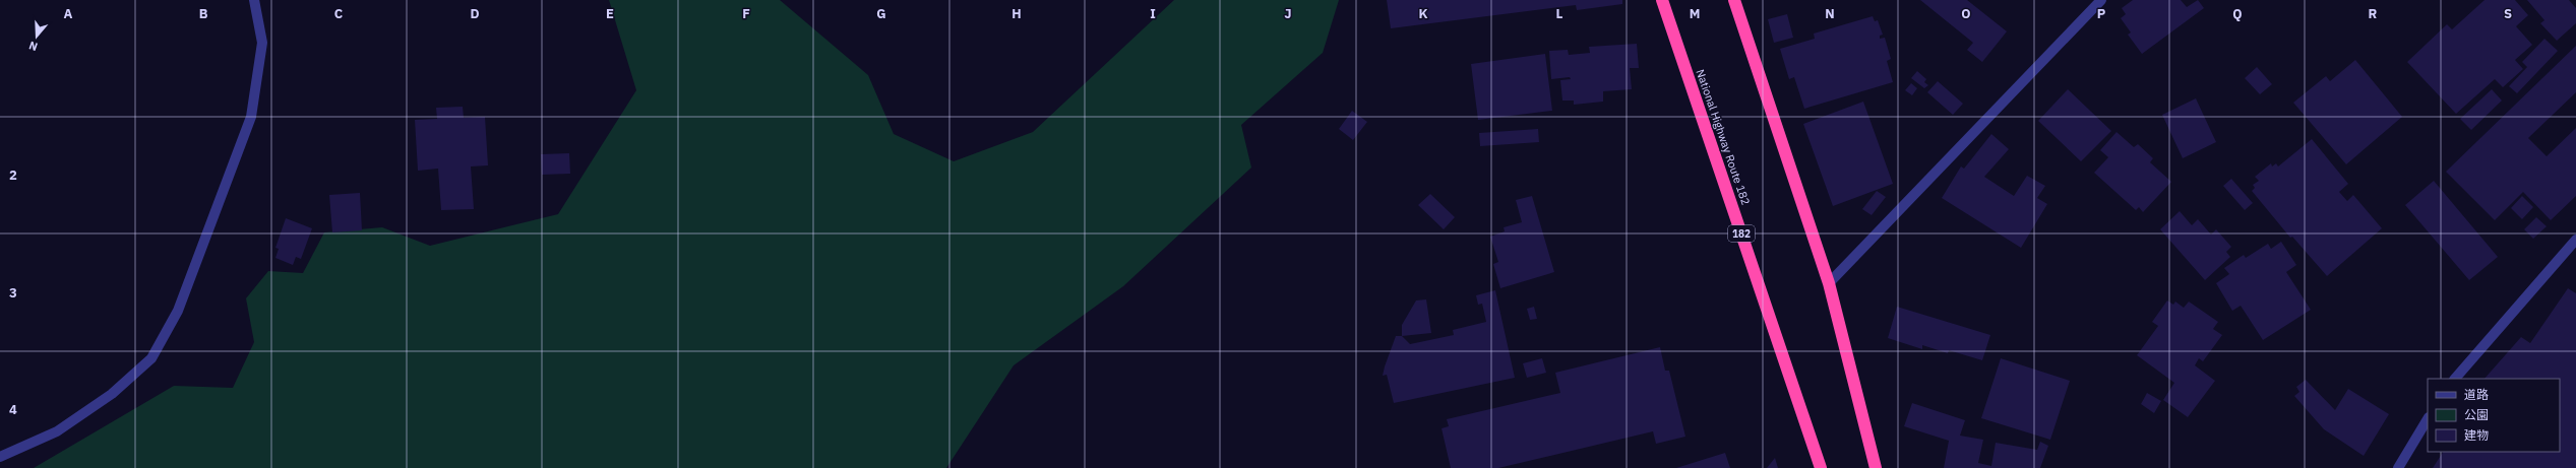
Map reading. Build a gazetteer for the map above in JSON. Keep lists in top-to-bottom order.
{
  "streets": {
    "highway": ["National Highway Route 182", "182"]
  },
  "legend": ["道路", "公園", "建物"],
  "north": "bottom",
  "grid": {
    "columns": [
      "A",
      "B",
      "C",
      "D",
      "E",
      "F",
      "G",
      "H",
      "I",
      "J",
      "K",
      "L",
      "M",
      "N",
      "O",
      "P",
      "Q",
      "R",
      "S"
    ],
    "rows": ["2", "3", "4"]
  }
}
